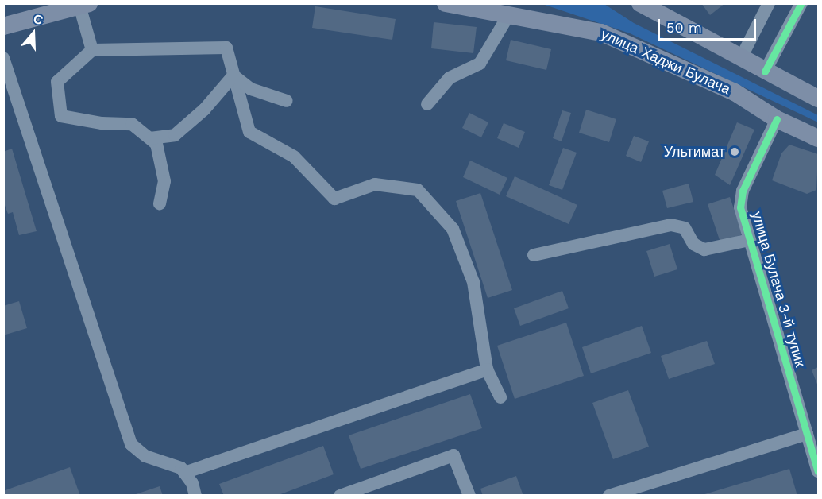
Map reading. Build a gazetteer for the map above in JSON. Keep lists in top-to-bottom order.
{
  "streets": {
    "main road": ["улица Хаджи Булача"],
    "street": ["улица Булача 3-й тупик"]
  },
  "crossings": [
    ["улица Хаджи Булача", "улица Булача 3-й тупик"]
  ],
  "places": ["Ультимат"],
  "scale_bar": "50 m",
  "north": "top"
}
